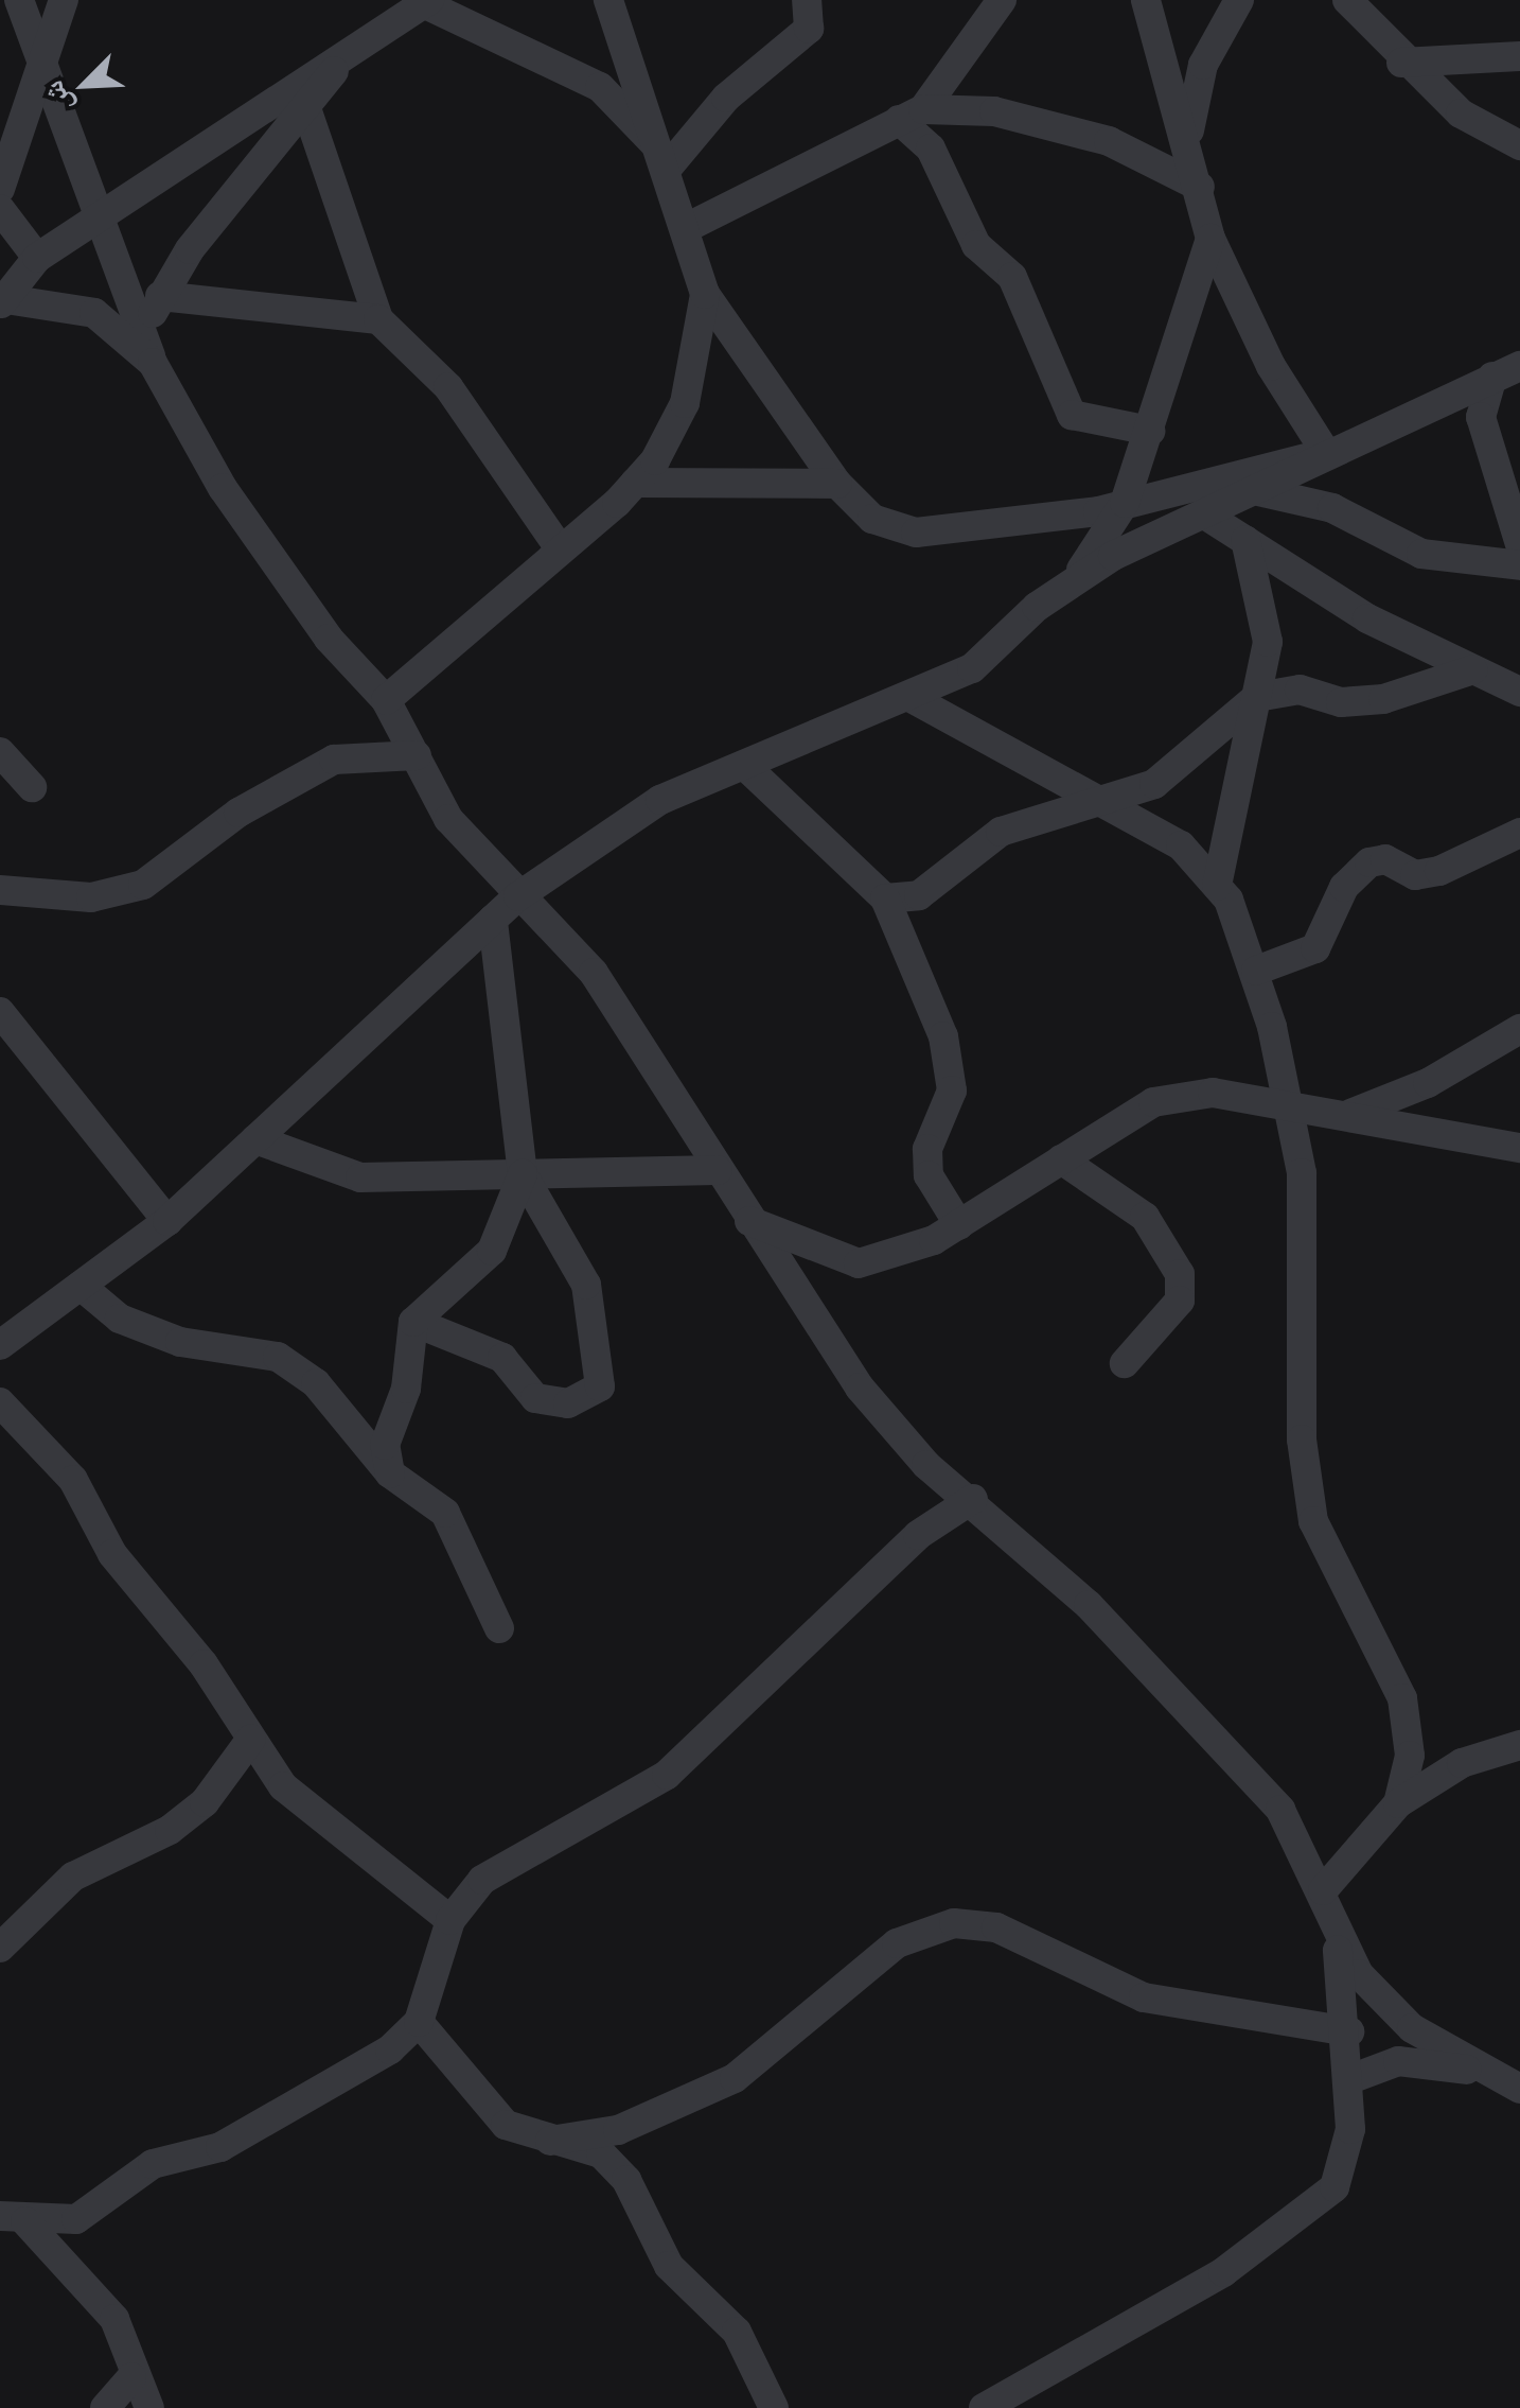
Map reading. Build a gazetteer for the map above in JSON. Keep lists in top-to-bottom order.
{
  "north": "bottom left"
}
